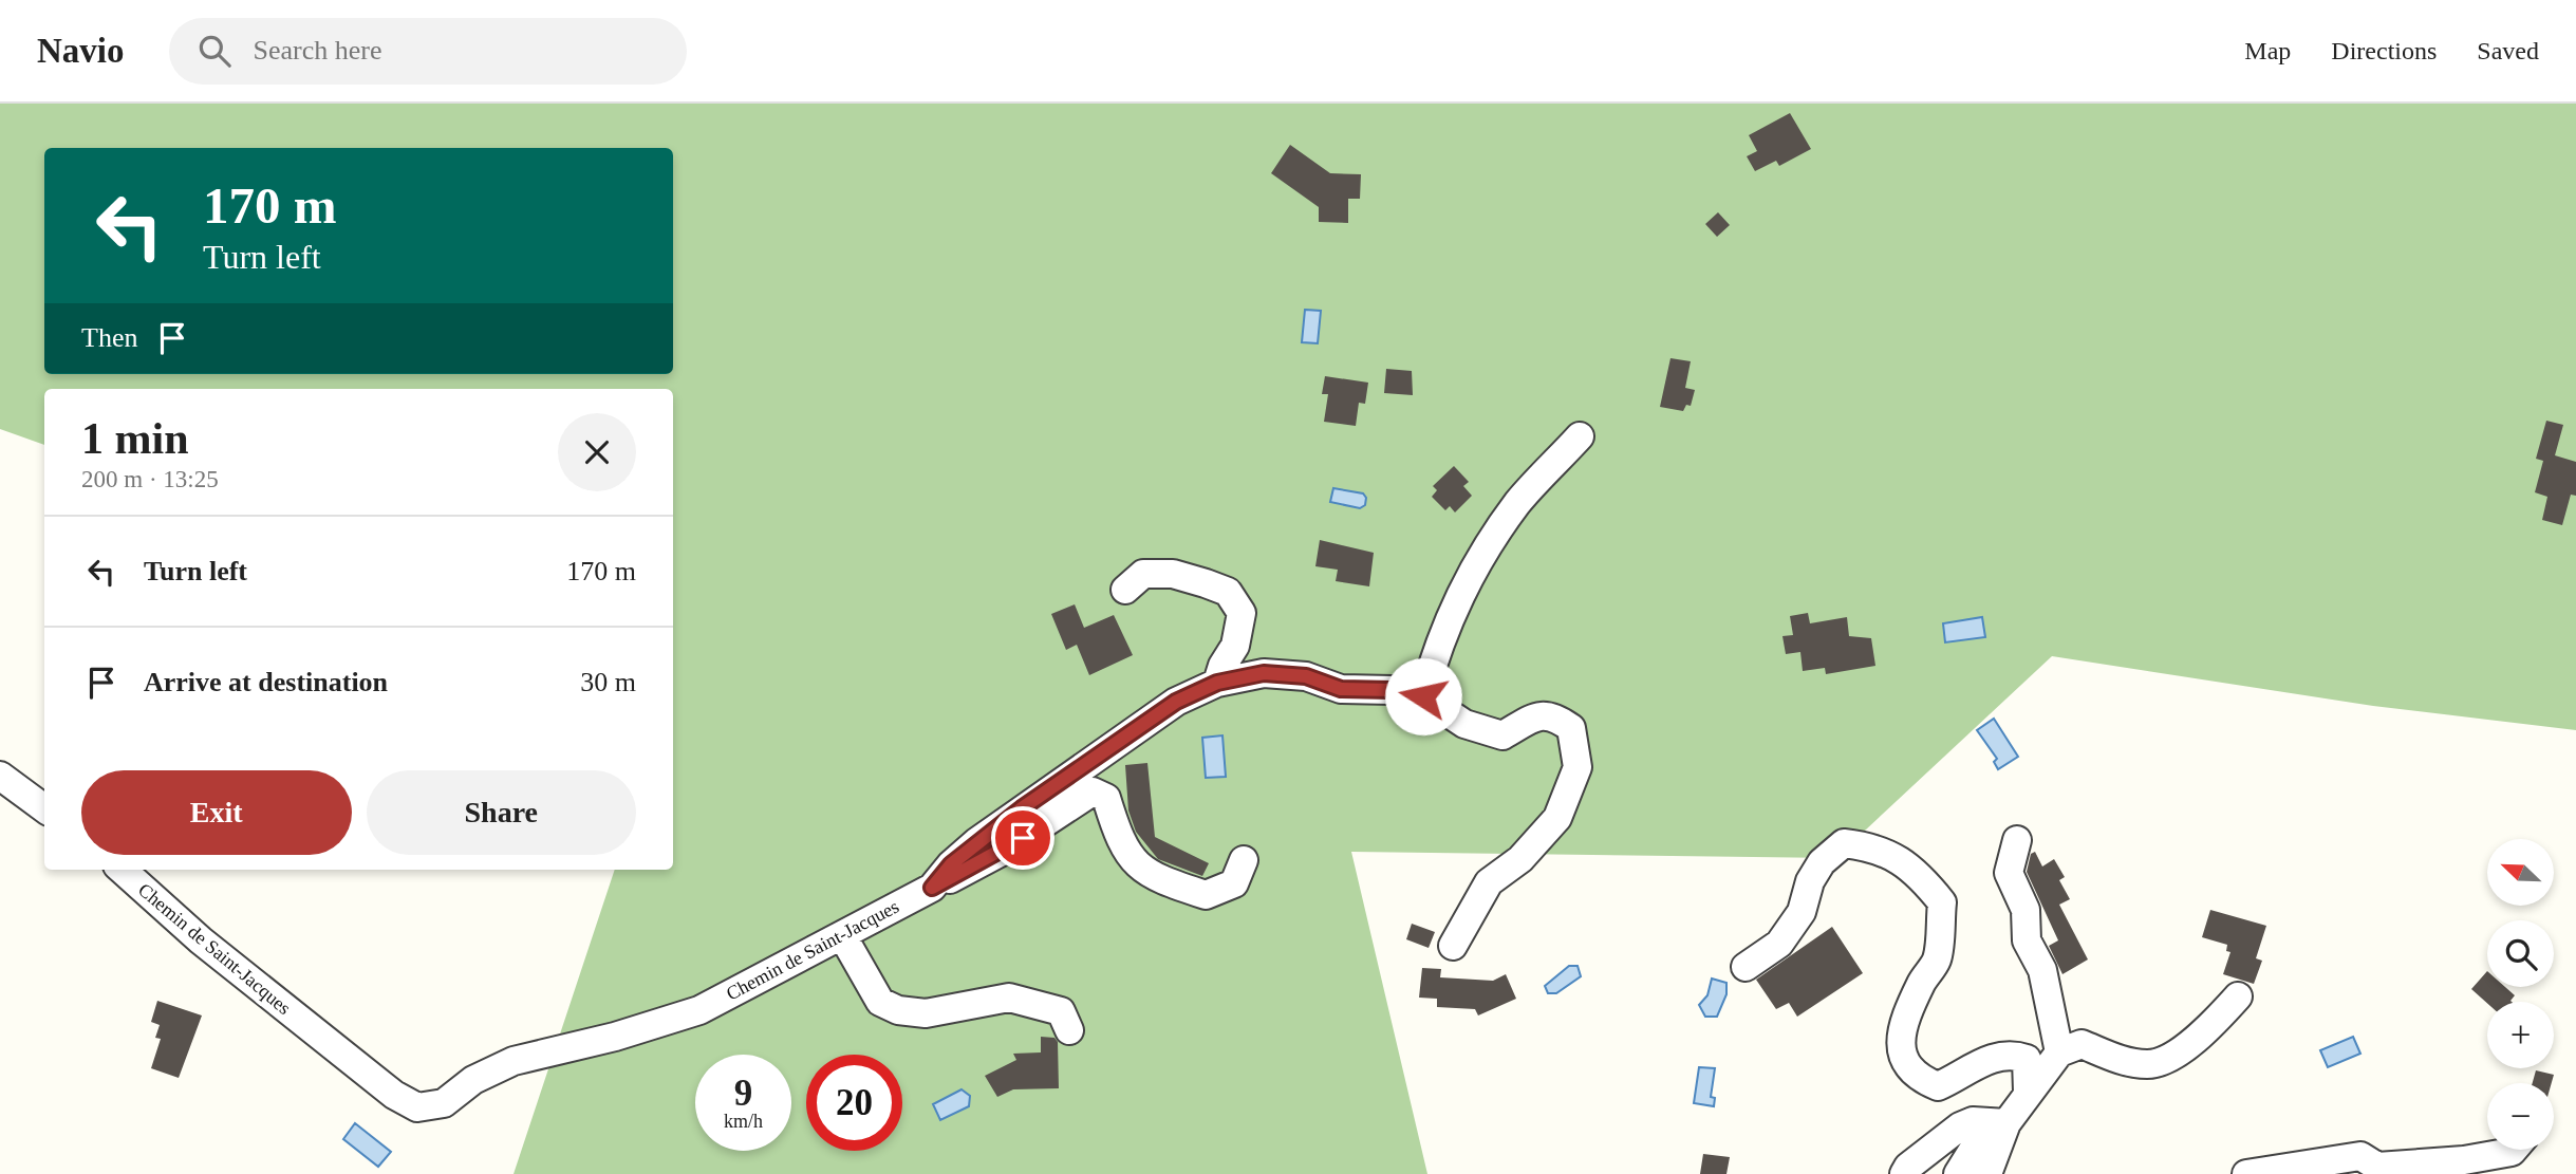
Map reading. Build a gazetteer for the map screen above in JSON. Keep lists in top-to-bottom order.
{
  "streets": {
    "street": ["Chemin de Saint-Jacques"]
  },
  "north": "top left",
  "page": {
    "header": "Navio",
    "search": "Search here",
    "nav": ["Map", "Directions", "Saved"],
    "turn": ["170 m", "Turn left"],
    "then": "Then",
    "heading": ["1 min", "200 m · 13:25"],
    "list": [
      {
        "name": "Turn left",
        "value": "170 m"
      },
      {
        "name": "Arrive at destination",
        "value": "30 m"
      }
    ],
    "buttons": ["Exit", "Share"],
    "map_buttons": ["+", "−"],
    "speed": "9 km/h",
    "limit": "20"
  }
}
